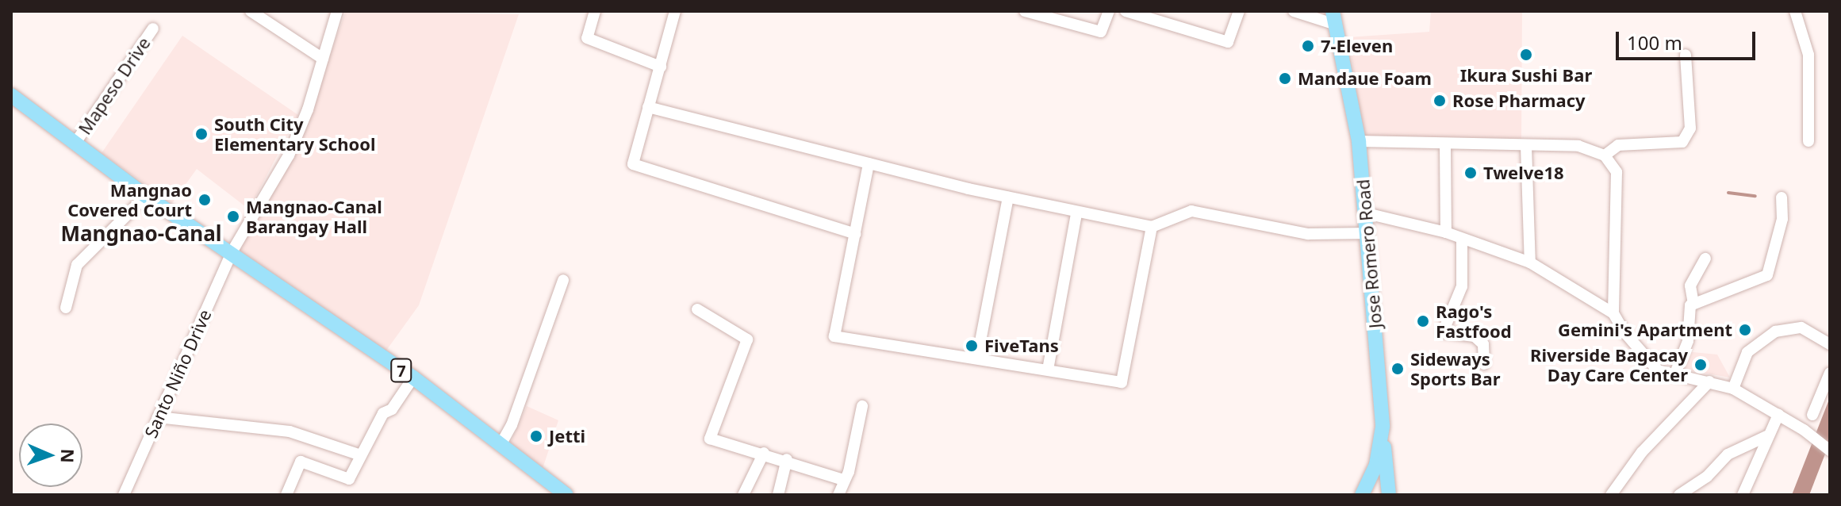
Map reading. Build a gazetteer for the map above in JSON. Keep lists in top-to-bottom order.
{
  "streets": {
    "main road": ["Jose Romero Road", "7"],
    "street": ["Mapeso Drive", "Santo Niño Drive"]
  },
  "crossings": [
    ["Mapeso Drive", "7"],
    ["7", "Santo Niño Drive"]
  ],
  "districts": ["Mangnao-Canal"],
  "places": [
    "7-Eleven",
    "Ikura Sushi Bar",
    "Mandaue Foam",
    "Rose Pharmacy",
    "South City Elementary School",
    "Twelve18",
    "Mangnao Covered Court",
    "Mangnao-Canal Barangay Hall",
    "Rago's Fastfood",
    "Gemini's Apartment",
    "FiveTans",
    "Riverside Bagacay Day Care Center",
    "Sideways Sports Bar",
    "Jetti"
  ],
  "scale_bar": "100 m",
  "north": "right"
}
